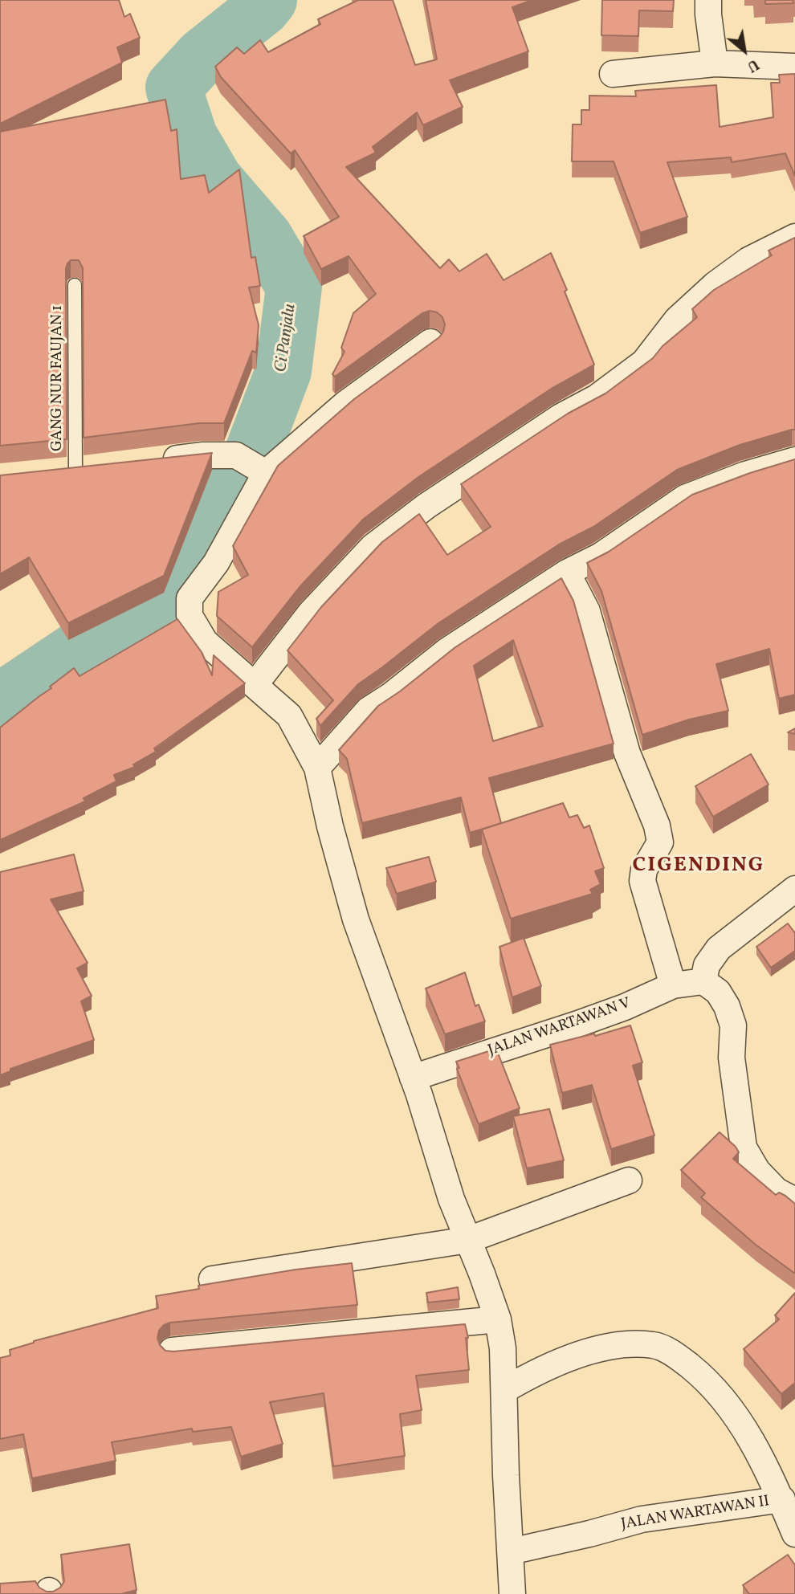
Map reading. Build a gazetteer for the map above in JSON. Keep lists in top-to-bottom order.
{
  "streets": {
    "street": ["JALAN WARTAWAN V", "JALAN WARTAWAN II"],
    "lane": ["GANG NUR FAUJAN 1"]
  },
  "districts": ["CIGENDING"],
  "water": ["Ci Panjalu"],
  "north": "bottom right"
}
